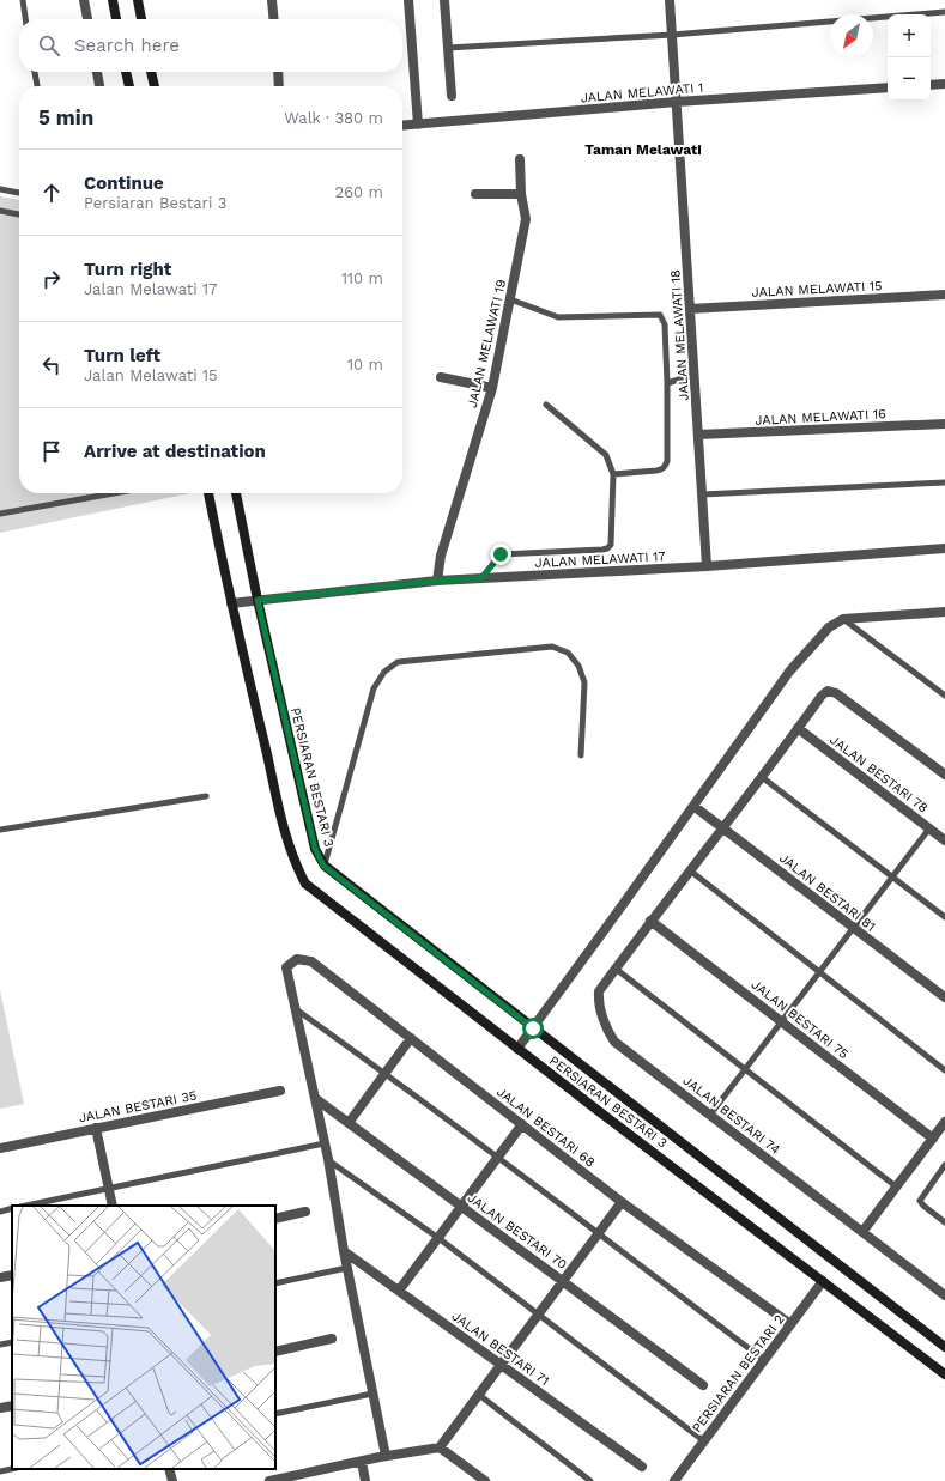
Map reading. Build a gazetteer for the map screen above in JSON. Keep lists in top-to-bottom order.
{
  "streets": {
    "street": [
      "JALAN MELAWATI 1",
      "JALAN MELAWATI 15",
      "JALAN MELAWATI 18",
      "JALAN MELAWATI 19",
      "JALAN MELAWATI 16",
      "JALAN MELAWATI 17",
      "JALAN BESTARI 78",
      "PERSIARAN BESTARI 3",
      "JALAN BESTARI 81",
      "JALAN BESTARI 75",
      "JALAN BESTARI 35",
      "JALAN BESTARI 74",
      "JALAN BESTARI 68",
      "JALAN BESTARI 70",
      "JALAN BESTARI 71",
      "PERSIARAN BESTARI 2"
    ]
  },
  "crossings": [
    ["JALAN MELAWATI 1", "JALAN MELAWATI 18"],
    ["JALAN MELAWATI 15", "JALAN MELAWATI 18"],
    ["JALAN MELAWATI 18", "JALAN MELAWATI 16"],
    ["JALAN MELAWATI 18", "JALAN MELAWATI 17"],
    ["JALAN MELAWATI 19", "JALAN MELAWATI 17"],
    ["JALAN MELAWATI 17", "PERSIARAN BESTARI 3"],
    ["JALAN BESTARI 78", "JALAN BESTARI 74"],
    ["PERSIARAN BESTARI 3", "PERSIARAN BESTARI 2"],
    ["JALAN BESTARI 81", "JALAN BESTARI 74"],
    ["JALAN BESTARI 75", "JALAN BESTARI 74"],
    ["JALAN BESTARI 68", "PERSIARAN BESTARI 2"]
  ],
  "districts": ["Taman Melawati"],
  "north": "bottom left",
  "page": {
    "map_buttons": ["+", "−"],
    "search": "Search here",
    "heading": ["5 min", "Walk · 380 m"],
    "list": [
      ["Continue", "Persiaran Bestari 3", "260 m"],
      ["Turn right", "Jalan Melawati 17", "110 m"],
      ["Turn left", "Jalan Melawati 15", "10 m"],
      "Arrive at destination"
    ]
  }
}
